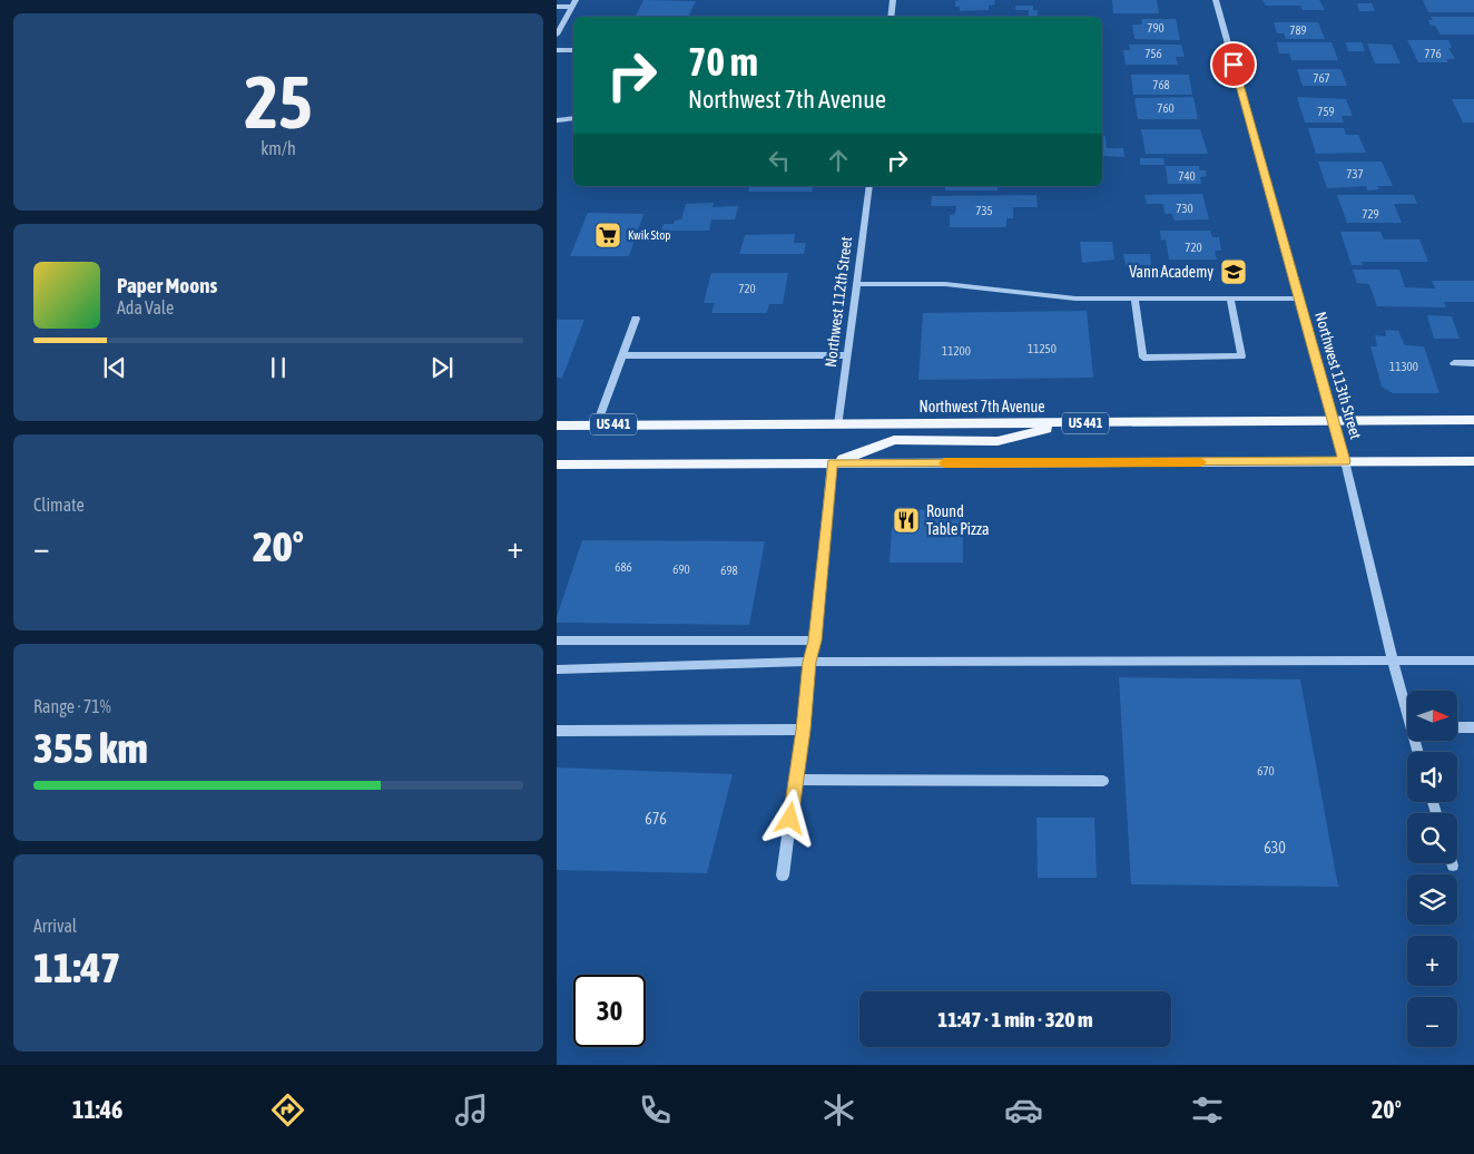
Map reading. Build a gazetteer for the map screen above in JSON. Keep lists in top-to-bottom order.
{
  "streets": {
    "main road": ["Northwest 7th Avenue", "US 441"],
    "street": ["Northwest 112th Street", "Northwest 113th Street"]
  },
  "crossings": [
    ["Northwest 112th Street", "Northwest 7th Avenue"],
    ["Northwest 113th Street", "Northwest 7th Avenue"]
  ],
  "places": {
    "supermarket": ["Kwik Stop"],
    "school or university": ["Vann Academy"],
    "restaurant": ["Round Table Pizza"]
  },
  "house_numbers": [
    "790",
    "789",
    "756",
    "776",
    "767",
    "768",
    "760",
    "759",
    "737",
    "740",
    "730",
    "735",
    "729",
    "720",
    "720",
    "11250",
    "11200",
    "11300",
    "686",
    "690",
    "698",
    "670",
    "676",
    "630"
  ],
  "north": "right",
  "page": {
    "tile": [
      ["25", "km/h"],
      "Climate",
      ["Range · 71%", "355 km"],
      ["Arrival", "11:47"]
    ],
    "turn": ["70 m", "Northwest 7th Avenue"],
    "song": ["Paper Moons", "Ada Vale"],
    "heat": ["−", "20°", "+"],
    "map_buttons": ["+", "−"],
    "limit": "30",
    "trip": "11:47 · 1 min · 320 m",
    "tabs": ["11:46", "20°"]
  }
}
